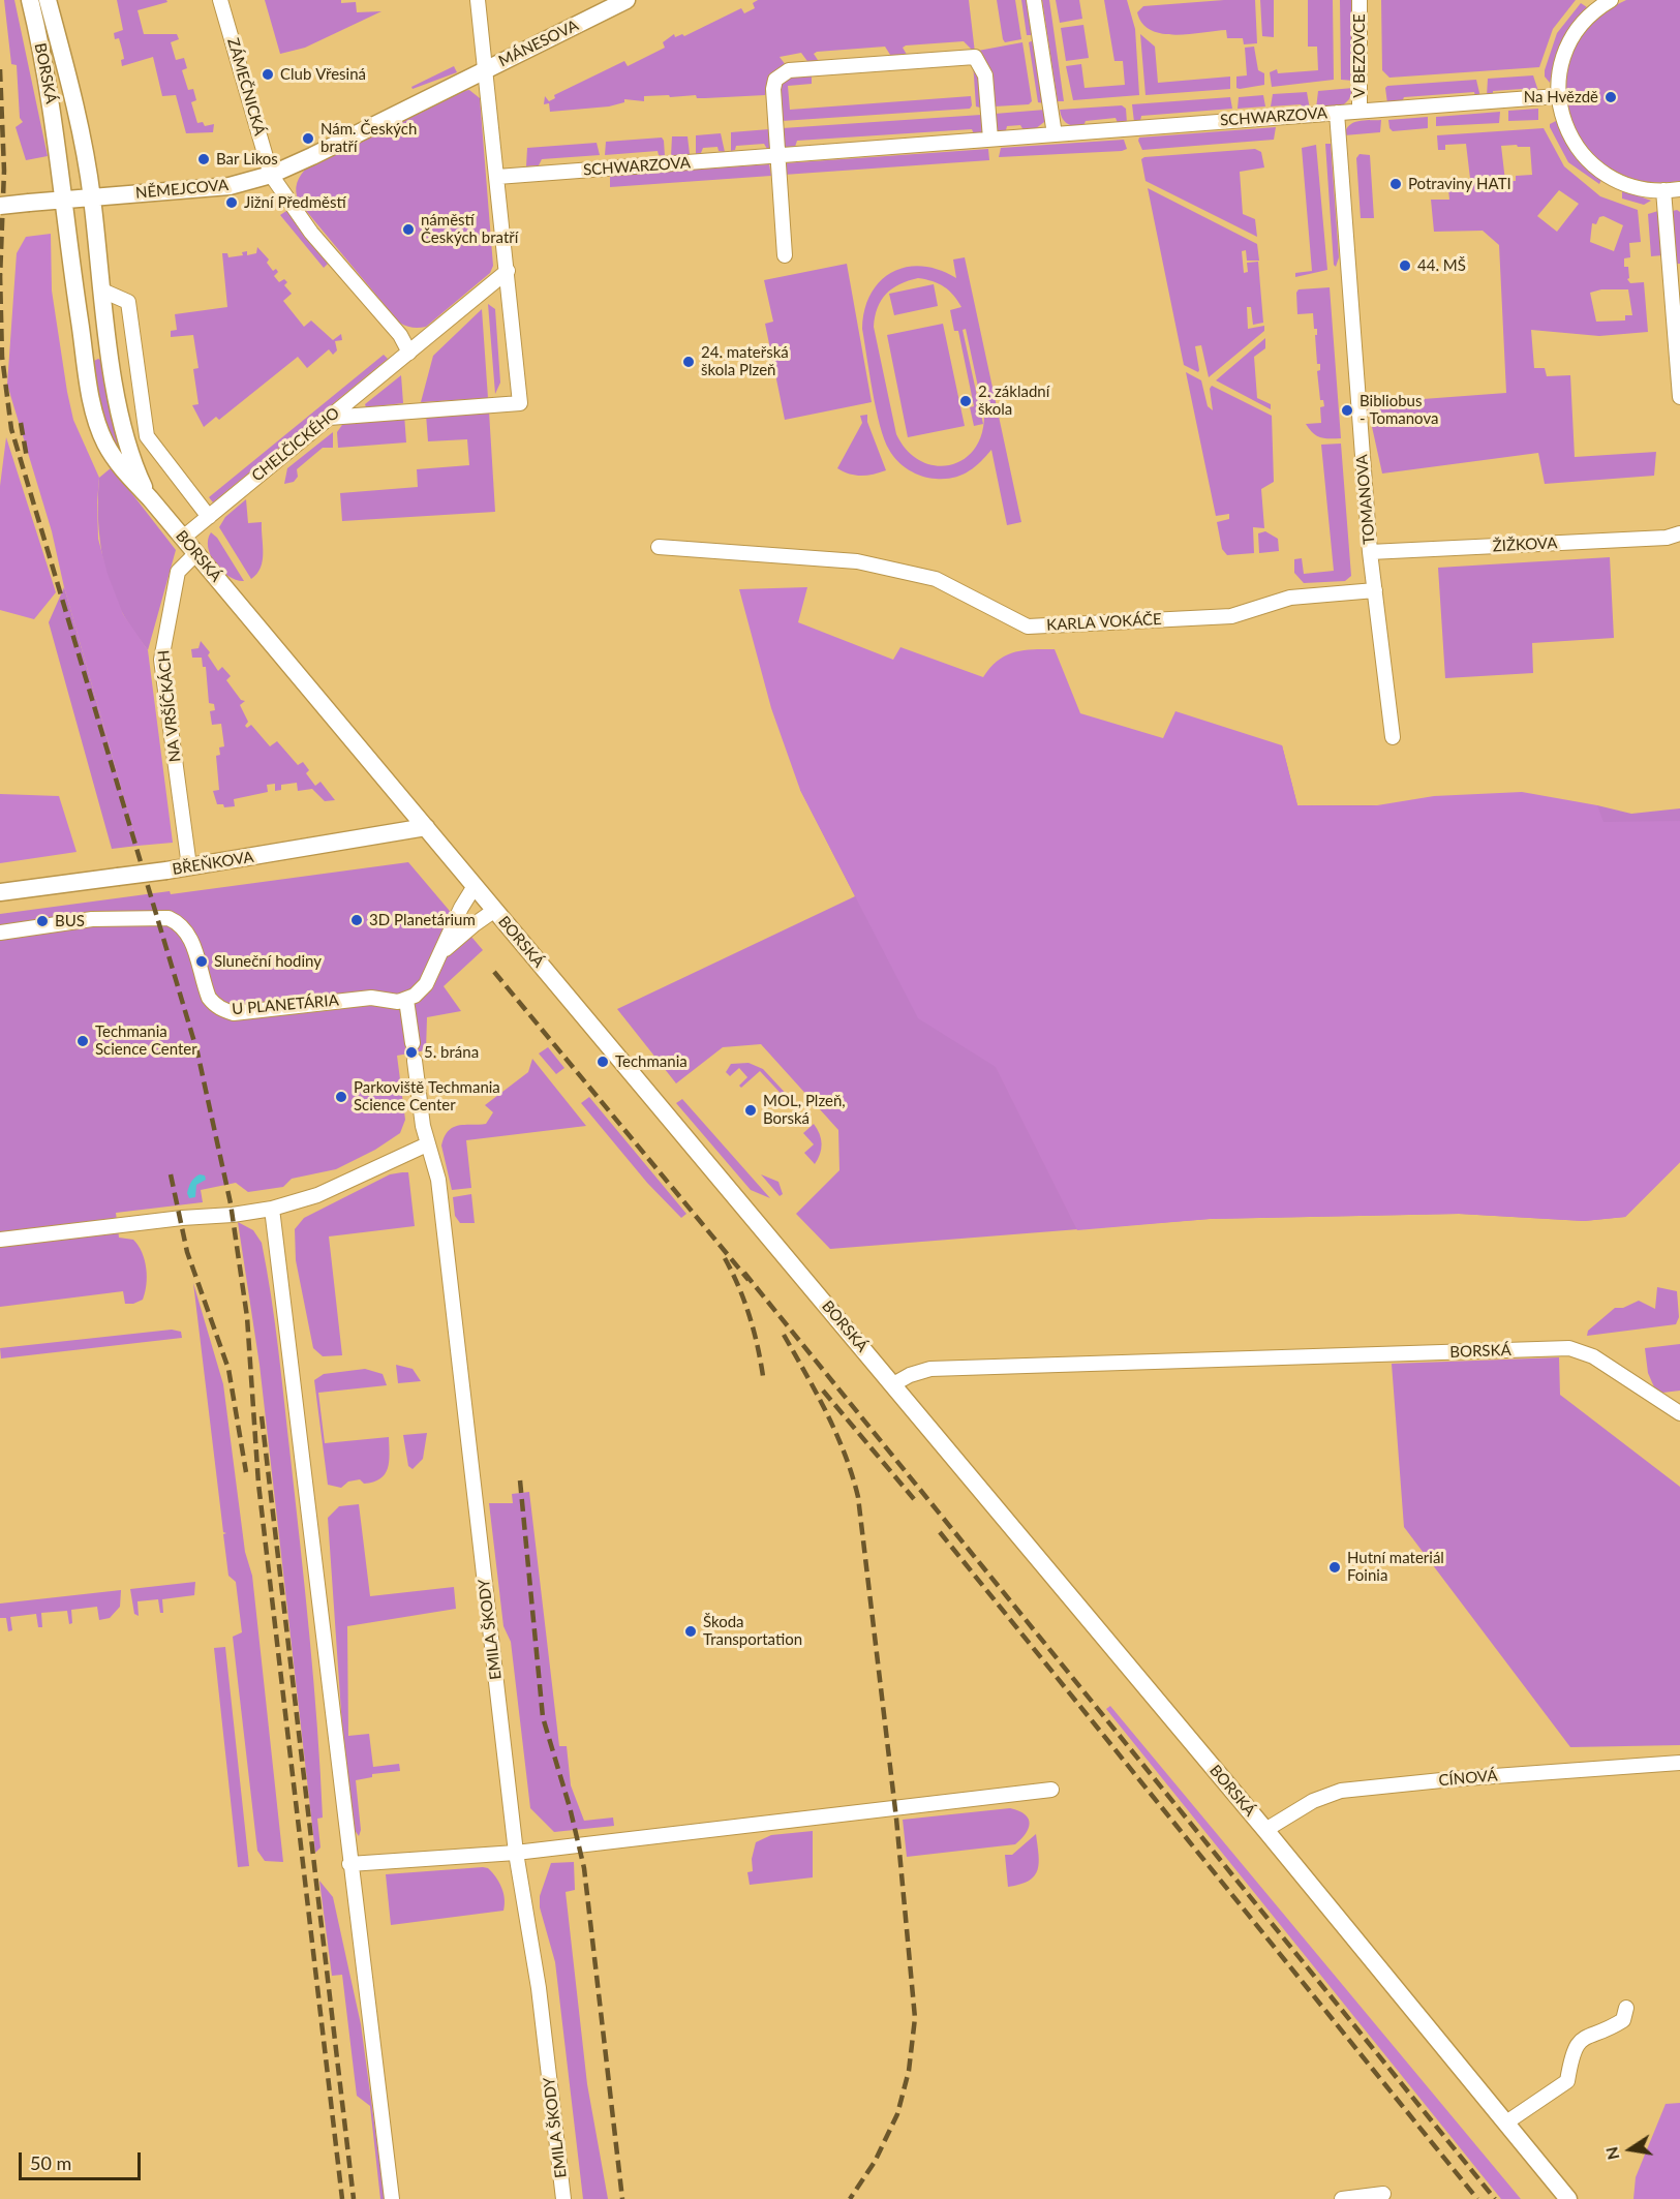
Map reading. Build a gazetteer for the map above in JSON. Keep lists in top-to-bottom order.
{
  "streets": {
    "street": [
      "MÁNESOVA",
      "V BEZOVCE",
      "BORSKÁ",
      "ZÁMEČNICKÁ",
      "SCHWARZOVA",
      "NĚMEJCOVA",
      "CHELČICKÉHO",
      "TOMANOVA",
      "ŽIŽKOVA",
      "KARLA VOKÁČE",
      "NA VRŠÍČKÁCH",
      "BŘEŇKOVA",
      "U PLANETÁRIA",
      "EMILA ŠKODY",
      "CÍNOVÁ"
    ]
  },
  "crossings": [
    ["V BEZOVCE", "SCHWARZOVA"],
    ["BORSKÁ", "NĚMEJCOVA"],
    ["BORSKÁ", "CHELČICKÉHO"],
    ["BORSKÁ", "NA VRŠÍČKÁCH"],
    ["BORSKÁ", "BŘEŇKOVA"],
    ["BORSKÁ", "CÍNOVÁ"],
    ["ZÁMEČNICKÁ", "NĚMEJCOVA"],
    ["SCHWARZOVA", "TOMANOVA"],
    ["TOMANOVA", "ŽIŽKOVA"],
    ["TOMANOVA", "KARLA VOKÁČE"],
    ["NA VRŠÍČKÁCH", "BŘEŇKOVA"]
  ],
  "places": [
    "Club Vřesiná",
    "Na Hvězdě",
    "Nám. Českých bratří",
    "Bar Likos",
    "Potraviny HATI",
    "Jižní Předměstí",
    "náměstí Českých bratří",
    "44. MŠ",
    "24. mateřská škola Plzeň",
    "2. základní škola",
    "Bibliobus - Tomanova",
    "3D Planetárium",
    "BUS",
    "Sluneční hodiny",
    "Techmania Science Center",
    "5. brána",
    "Techmania",
    "Parkoviště Techmania Science Center",
    "MOL, Plzeň, Borská",
    "Hutní materiál Foinia",
    "Škoda Transportation"
  ],
  "scale_bar": "50 m",
  "north": "left"
}
